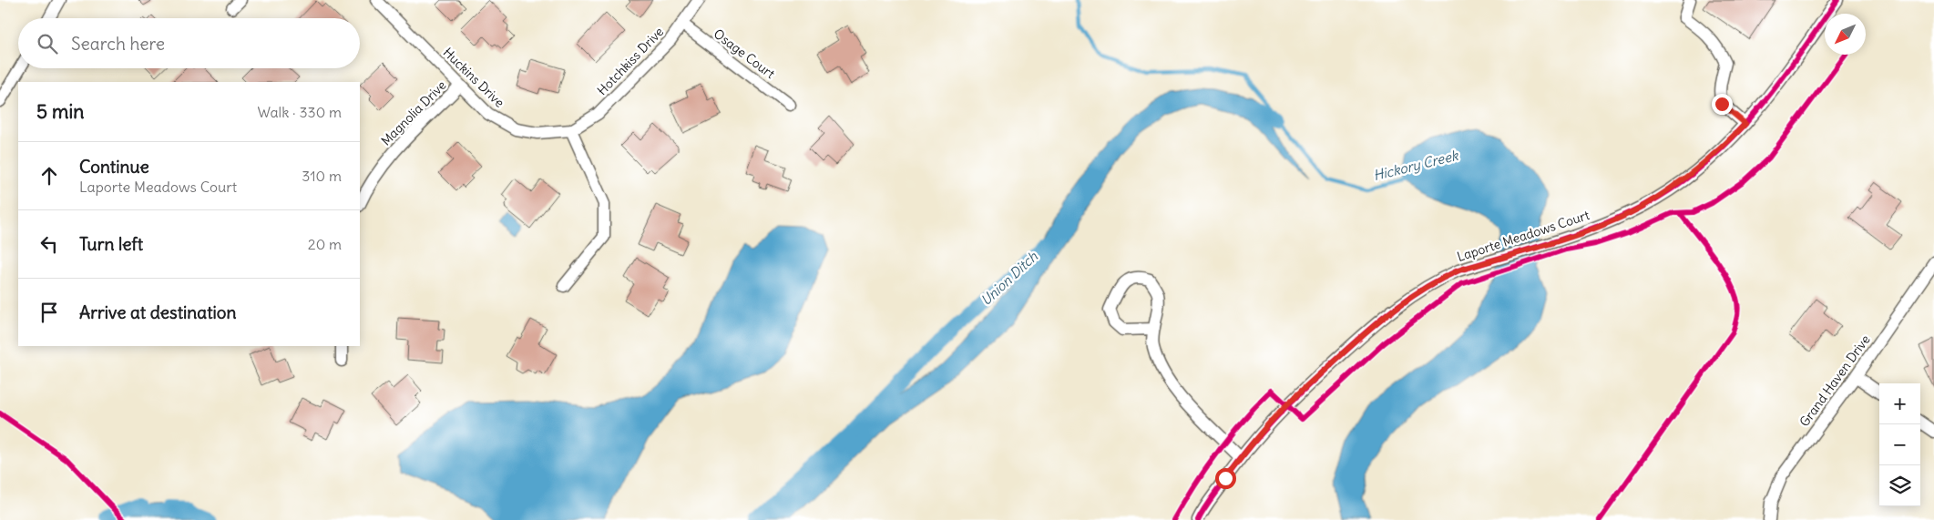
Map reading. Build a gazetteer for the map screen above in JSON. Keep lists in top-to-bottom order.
{
  "streets": {
    "street": [
      "Osage Court",
      "Hotchkiss Drive",
      "Huckins Drive",
      "Magnolia Drive",
      "Laporte Meadows Court",
      "Grand Haven Drive"
    ]
  },
  "crossings": [
    ["Osage Court", "Hotchkiss Drive"],
    ["Hotchkiss Drive", "Huckins Drive"],
    ["Huckins Drive", "Magnolia Drive"]
  ],
  "water": ["Hickory Creek", "Union Ditch"],
  "north": "bottom left",
  "page": {
    "search": "Search here",
    "heading": ["5 min", "Walk · 330 m"],
    "list": [
      ["Continue", "Laporte Meadows Court", "310 m"],
      ["Turn left", "20 m"],
      "Arrive at destination"
    ],
    "map_buttons": ["+", "−"]
  }
}
